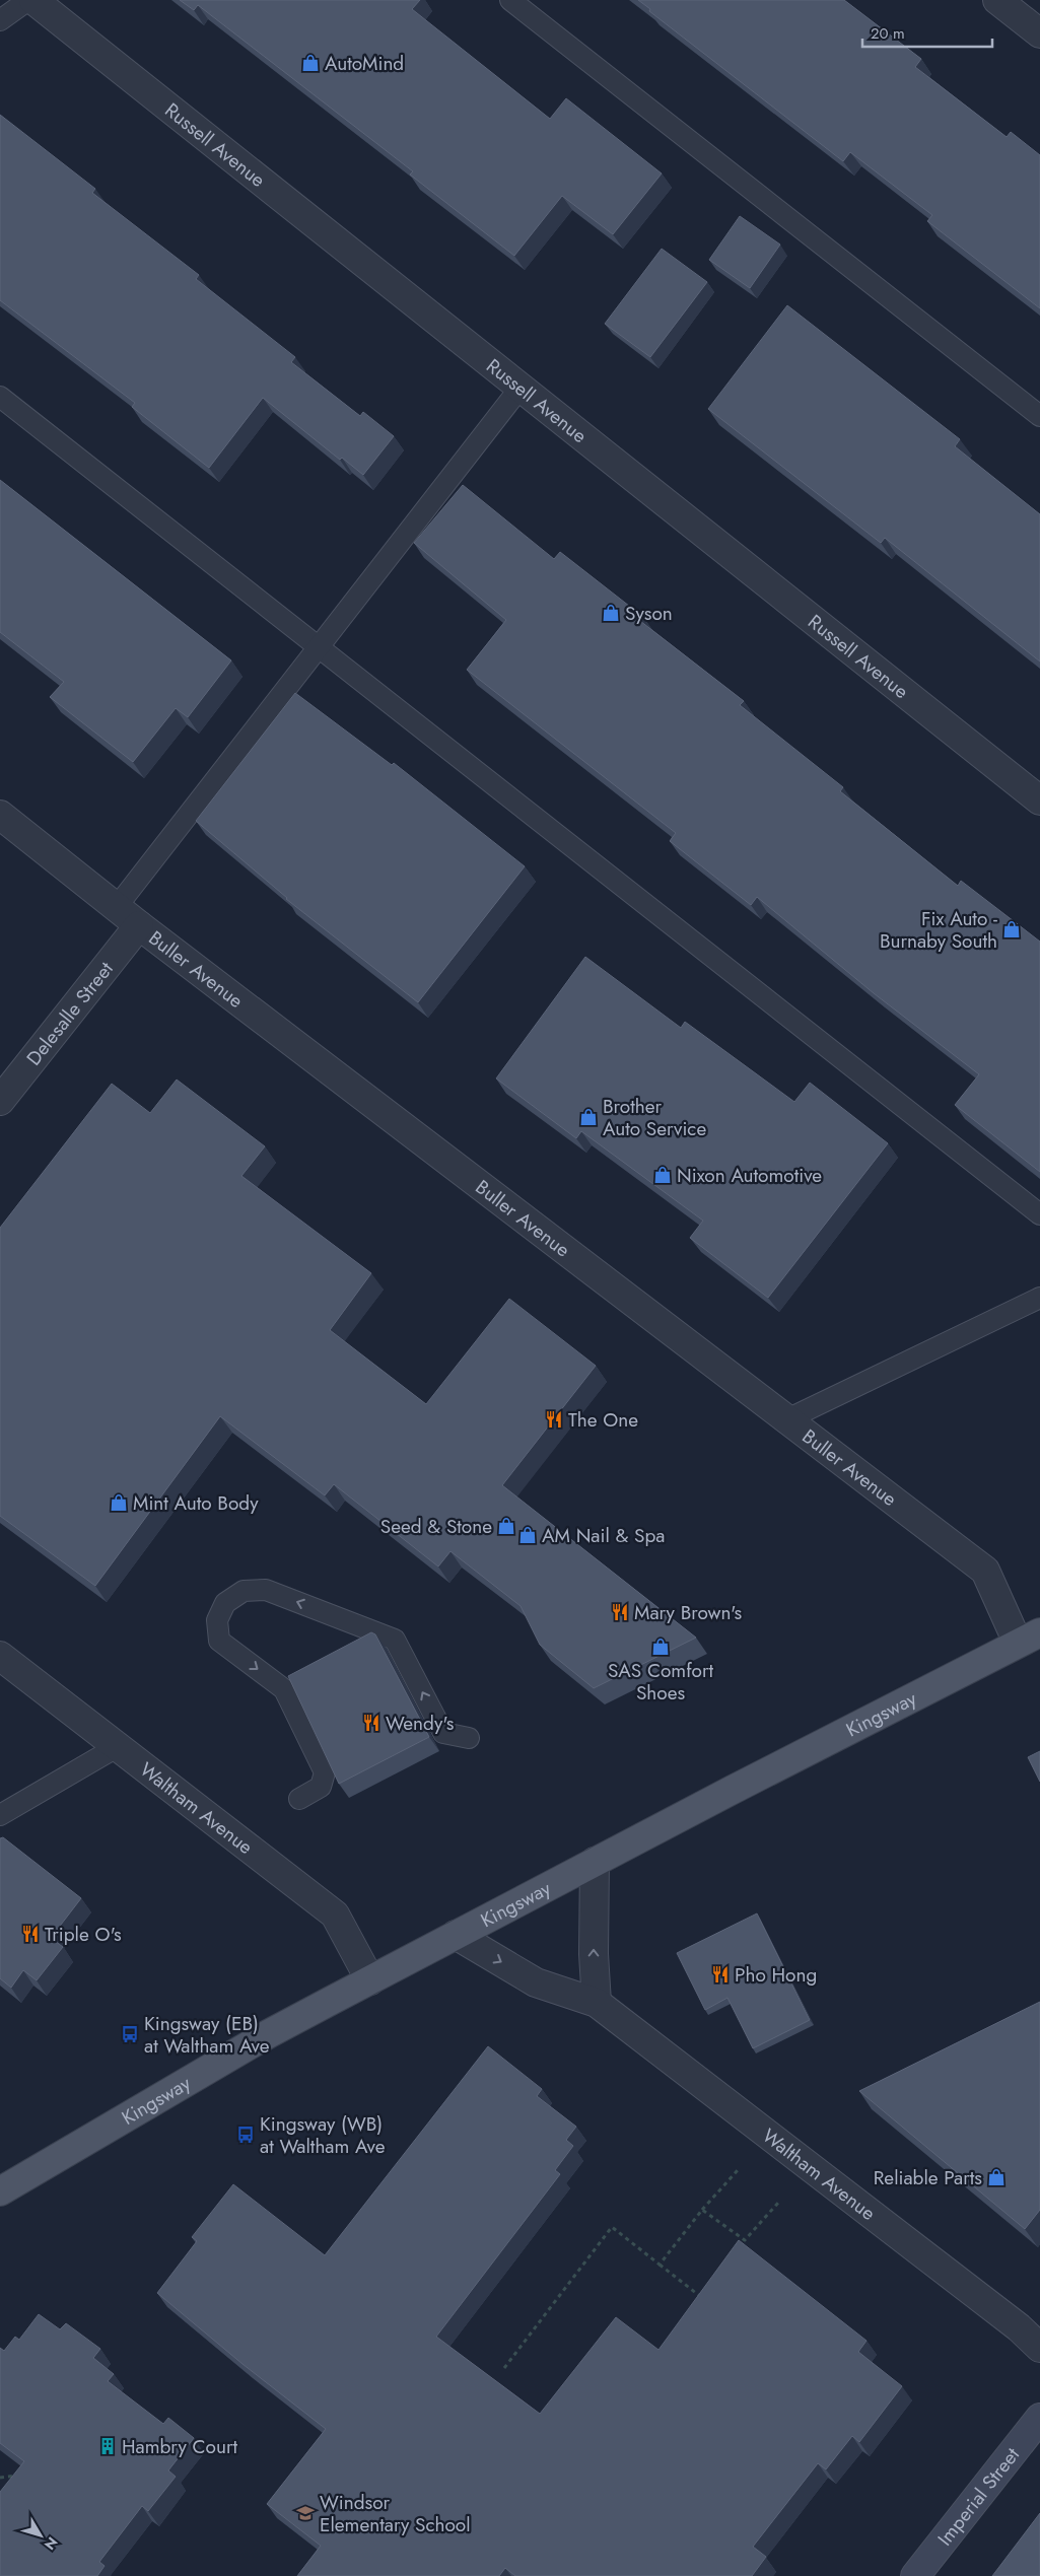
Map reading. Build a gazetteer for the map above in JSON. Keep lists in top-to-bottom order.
{
  "streets": {
    "main road": ["Kingsway"],
    "street": [
      "Russell Avenue",
      "Buller Avenue",
      "Delesalle Street",
      "Waltham Avenue",
      "Imperial Street"
    ]
  },
  "crossings": [
    ["Buller Avenue", "Delesalle Street"],
    ["Buller Avenue", "Kingsway"],
    ["Kingsway", "Waltham Avenue"]
  ],
  "places": {
    "shop": [
      "AutoMind",
      "Syson",
      "Fix Auto - Burnaby South",
      "Brother Auto Service",
      "Nixon Automotive",
      "Mint Auto Body",
      "Seed & Stone",
      "AM Nail & Spa",
      "SAS Comfort Shoes",
      "Reliable Parts"
    ],
    "restaurant": [
      "The One",
      "Mary Brown's",
      "Wendy's",
      "Triple O's",
      "Pho Hong"
    ],
    "bus stop": ["Kingsway (EB) at Waltham Ave", "Kingsway (WB) at Waltham Ave"],
    "building": ["Hambry Court"],
    "school or university": ["Windsor Elementary School"]
  },
  "scale_bar": "20 m",
  "north": "bottom right"
}
